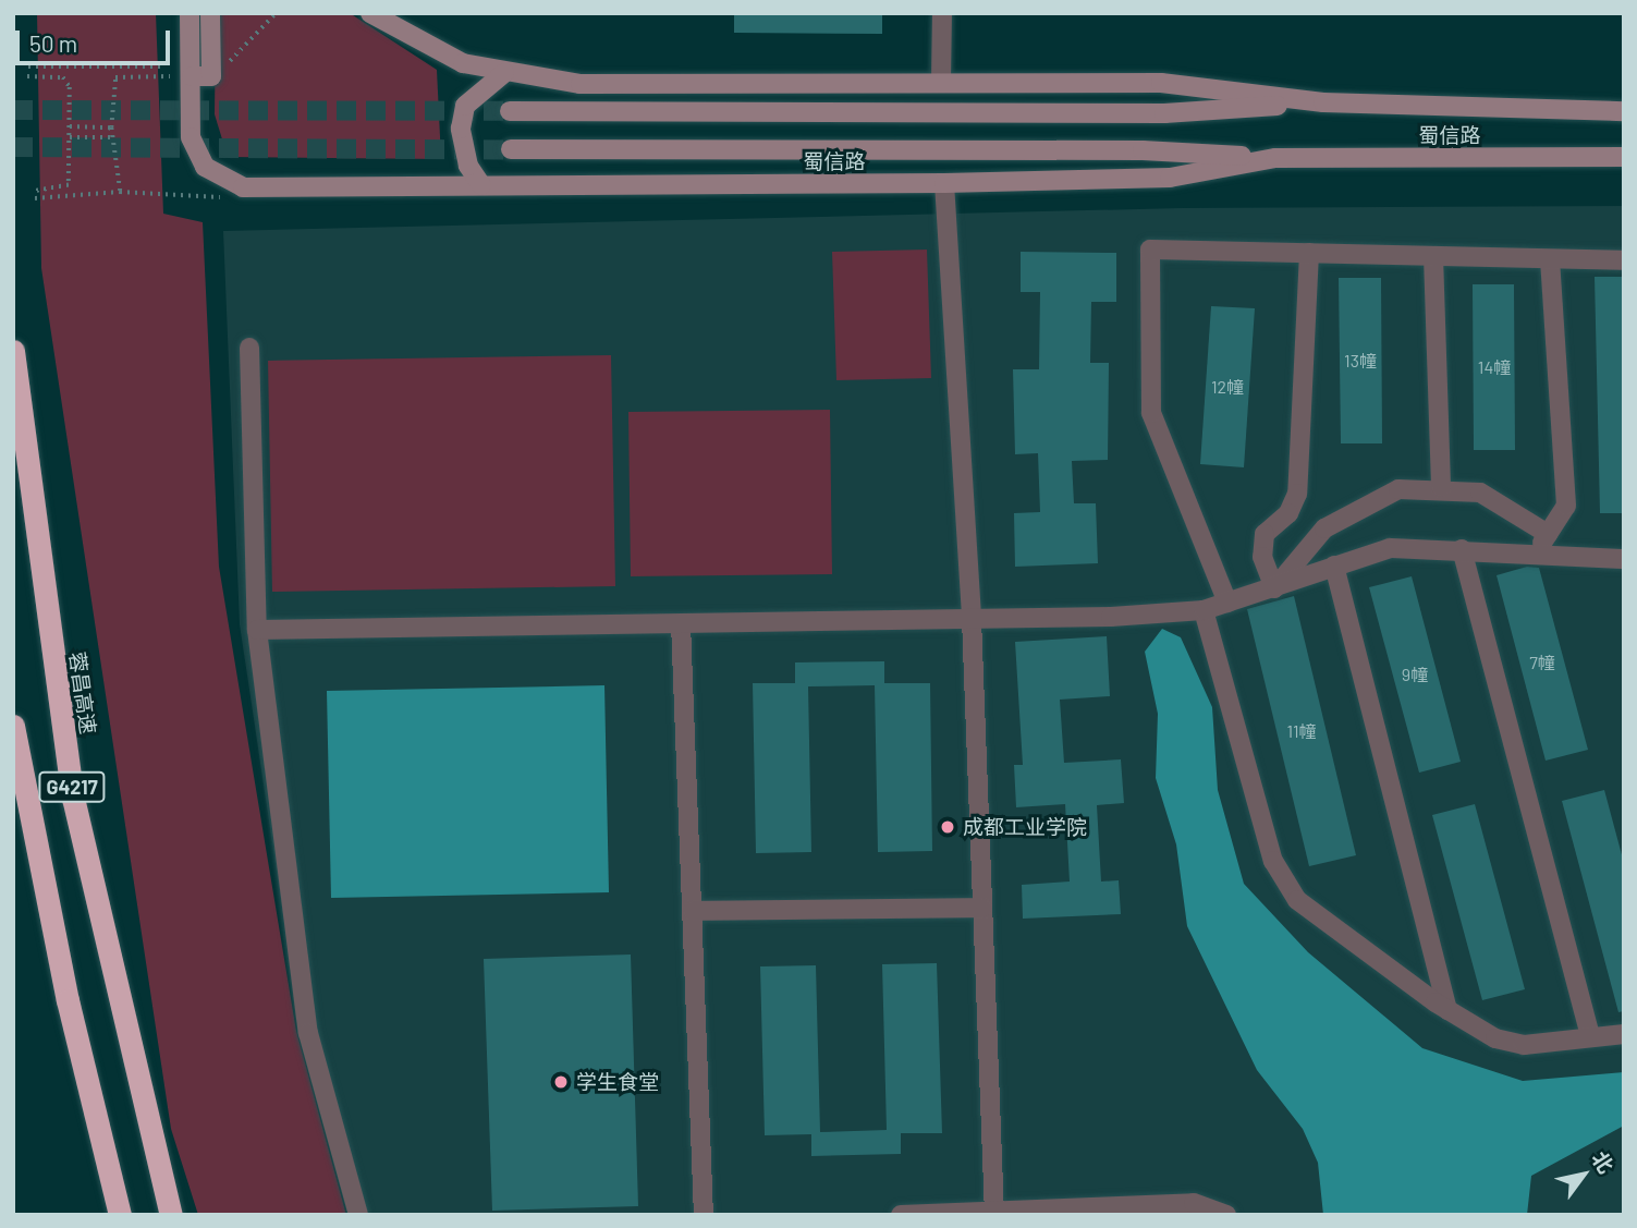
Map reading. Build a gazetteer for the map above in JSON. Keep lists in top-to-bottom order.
{
  "streets": {
    "highway": ["蓉昌高速", "G4217"],
    "main road": ["蜀信路"]
  },
  "places": ["成都工业学院", "学生食堂"],
  "house_numbers": [
    "13幢",
    "14幢",
    "12幢",
    "7幢",
    "9幢",
    "11幢"
  ],
  "scale_bar": "50 m",
  "north": "top right"
}
